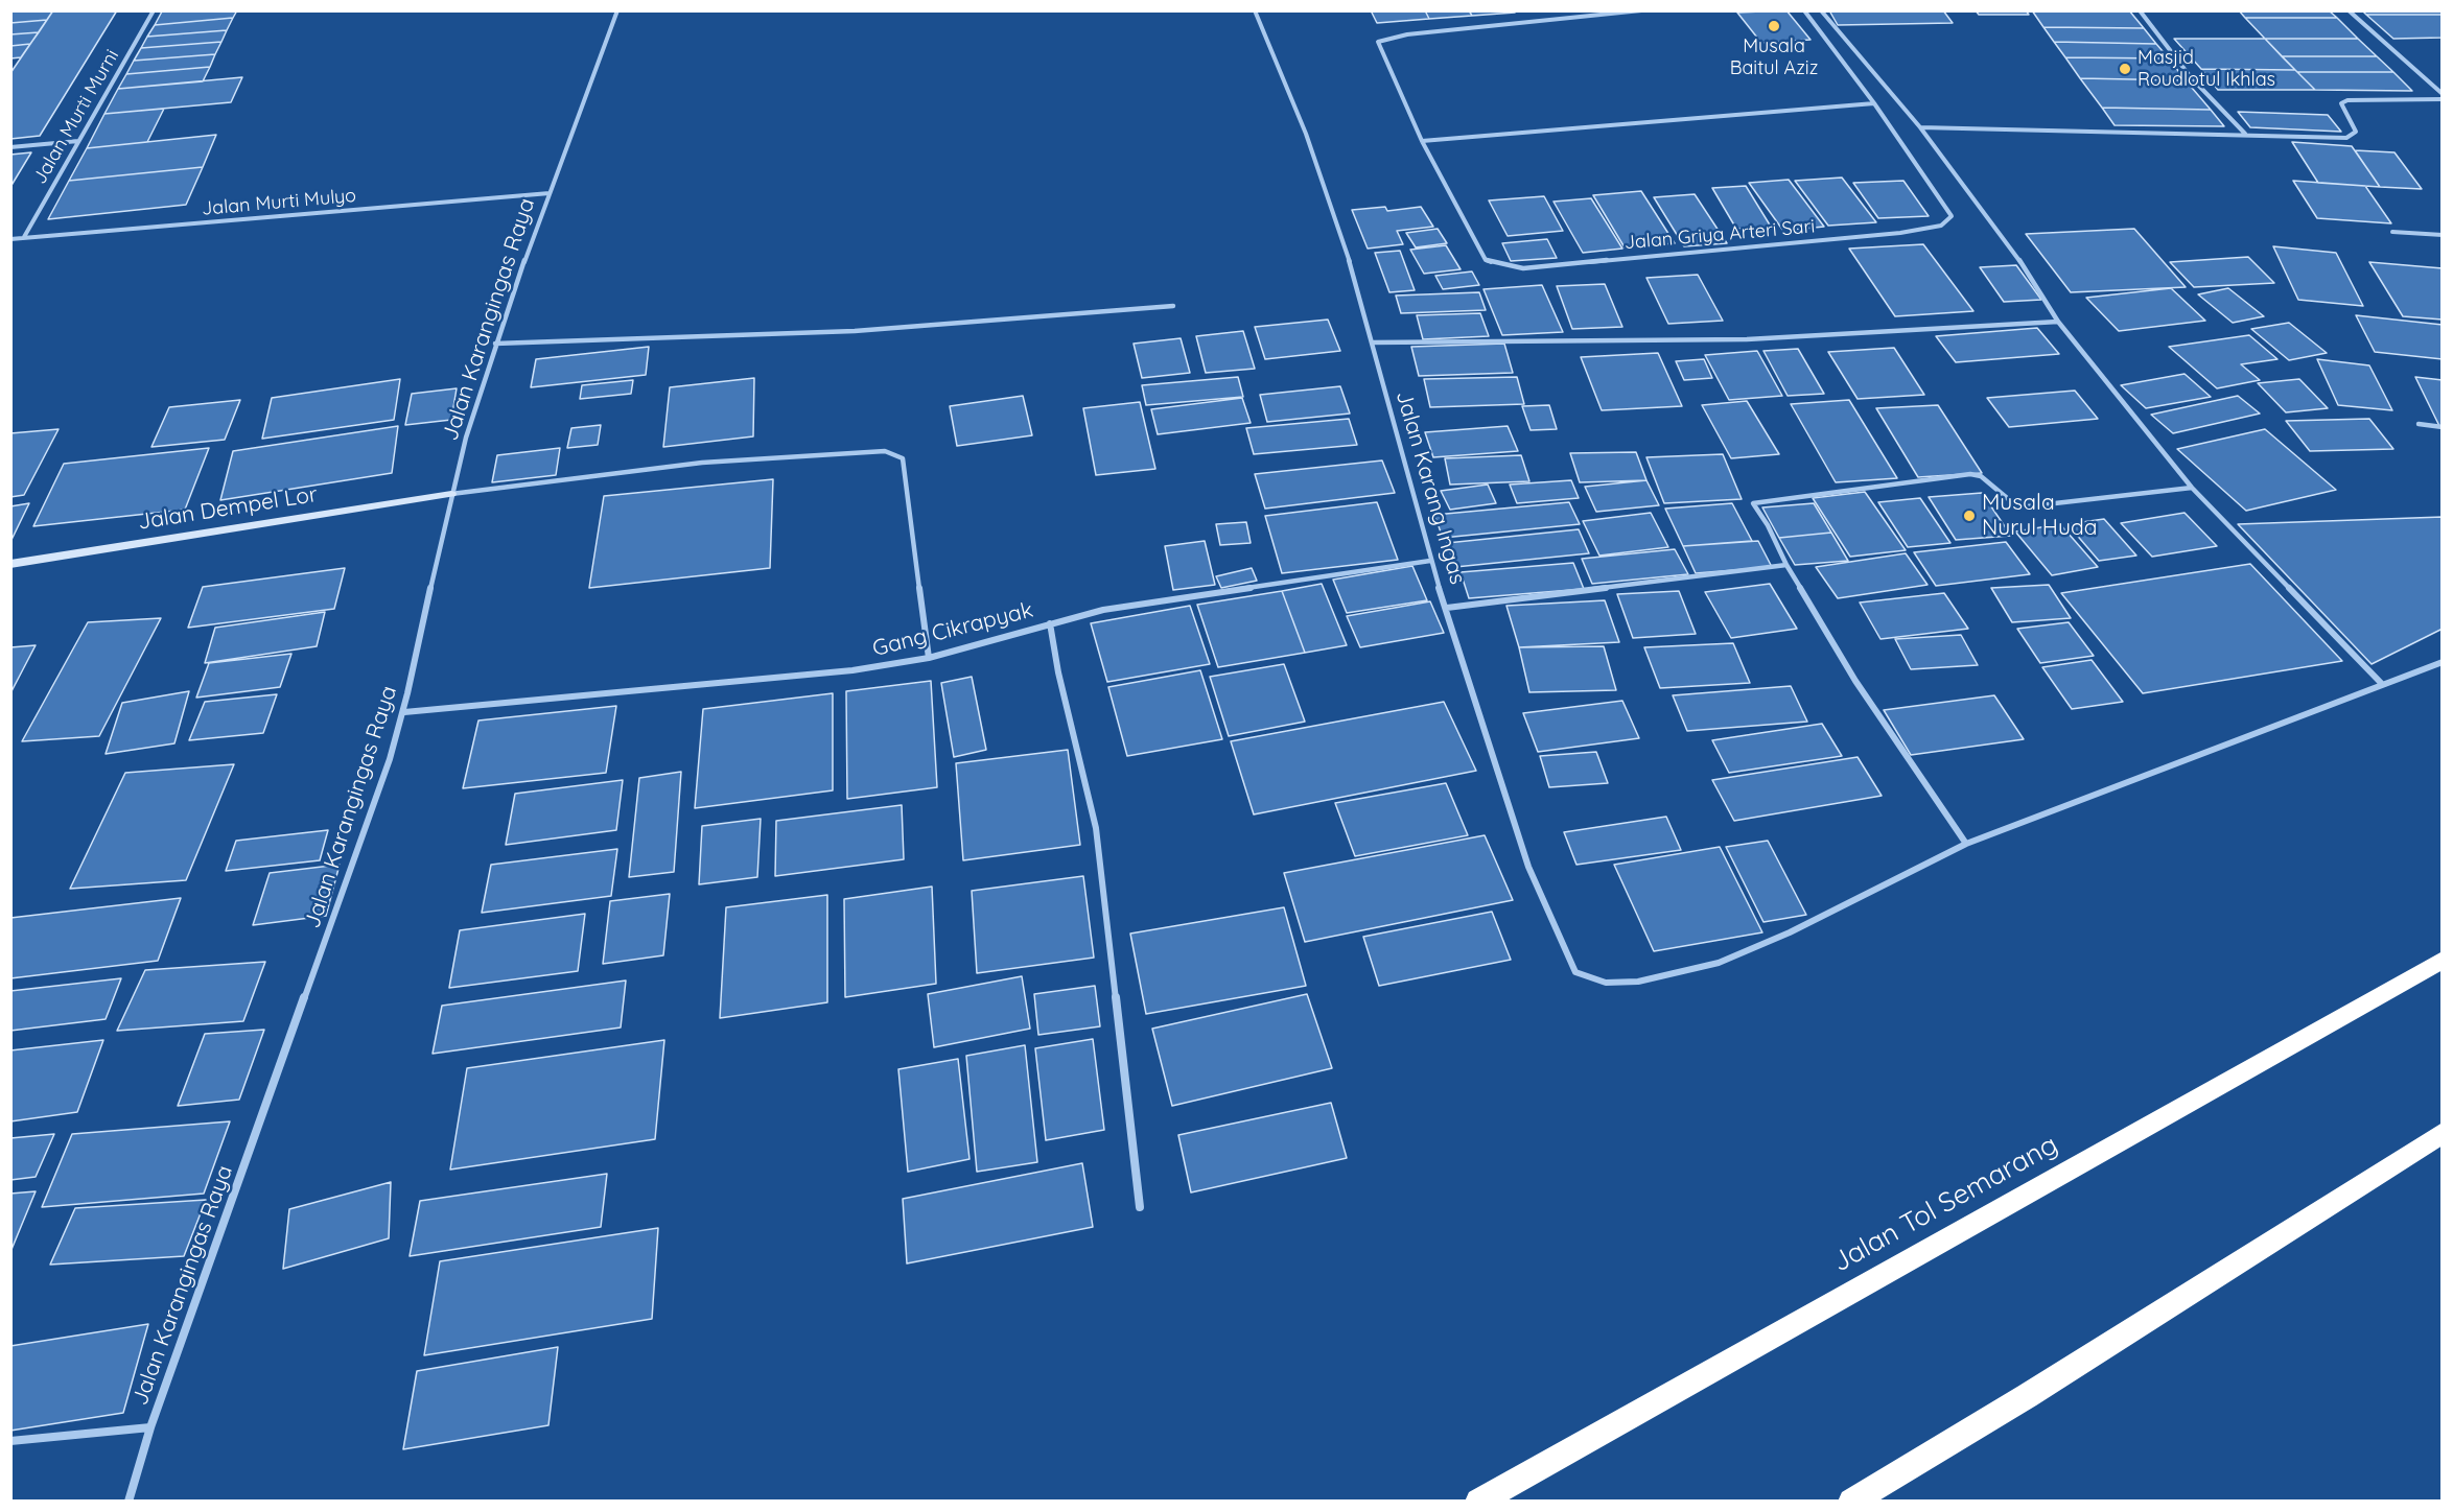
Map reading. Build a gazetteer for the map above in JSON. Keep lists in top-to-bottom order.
{
  "streets": {
    "highway": ["Jalan Tol Semarang"],
    "street": [
      "Jalan Murti Murni",
      "Jalan Murti Mulyo",
      "Jalan Griya Arteri Sari",
      "Jalan Karangingas Raya",
      "Jalan Karang Ingas",
      "Jalan Dempel Lor",
      "Gang Cikrapyak"
    ]
  },
  "crossings": [
    ["Jalan Murti Murni", "Jalan Murti Mulyo"],
    ["Jalan Murti Mulyo", "Jalan Karangingas Raya"],
    ["Jalan Karangingas Raya", "Jalan Dempel Lor"],
    ["Jalan Karangingas Raya", "Gang Cikrapyak"],
    ["Jalan Karang Ingas", "Gang Cikrapyak"]
  ],
  "places": ["Musala Baitul Aziz", "Masjid Roudlotul Ikhlas", "Musala Nurul Huda"]
}
